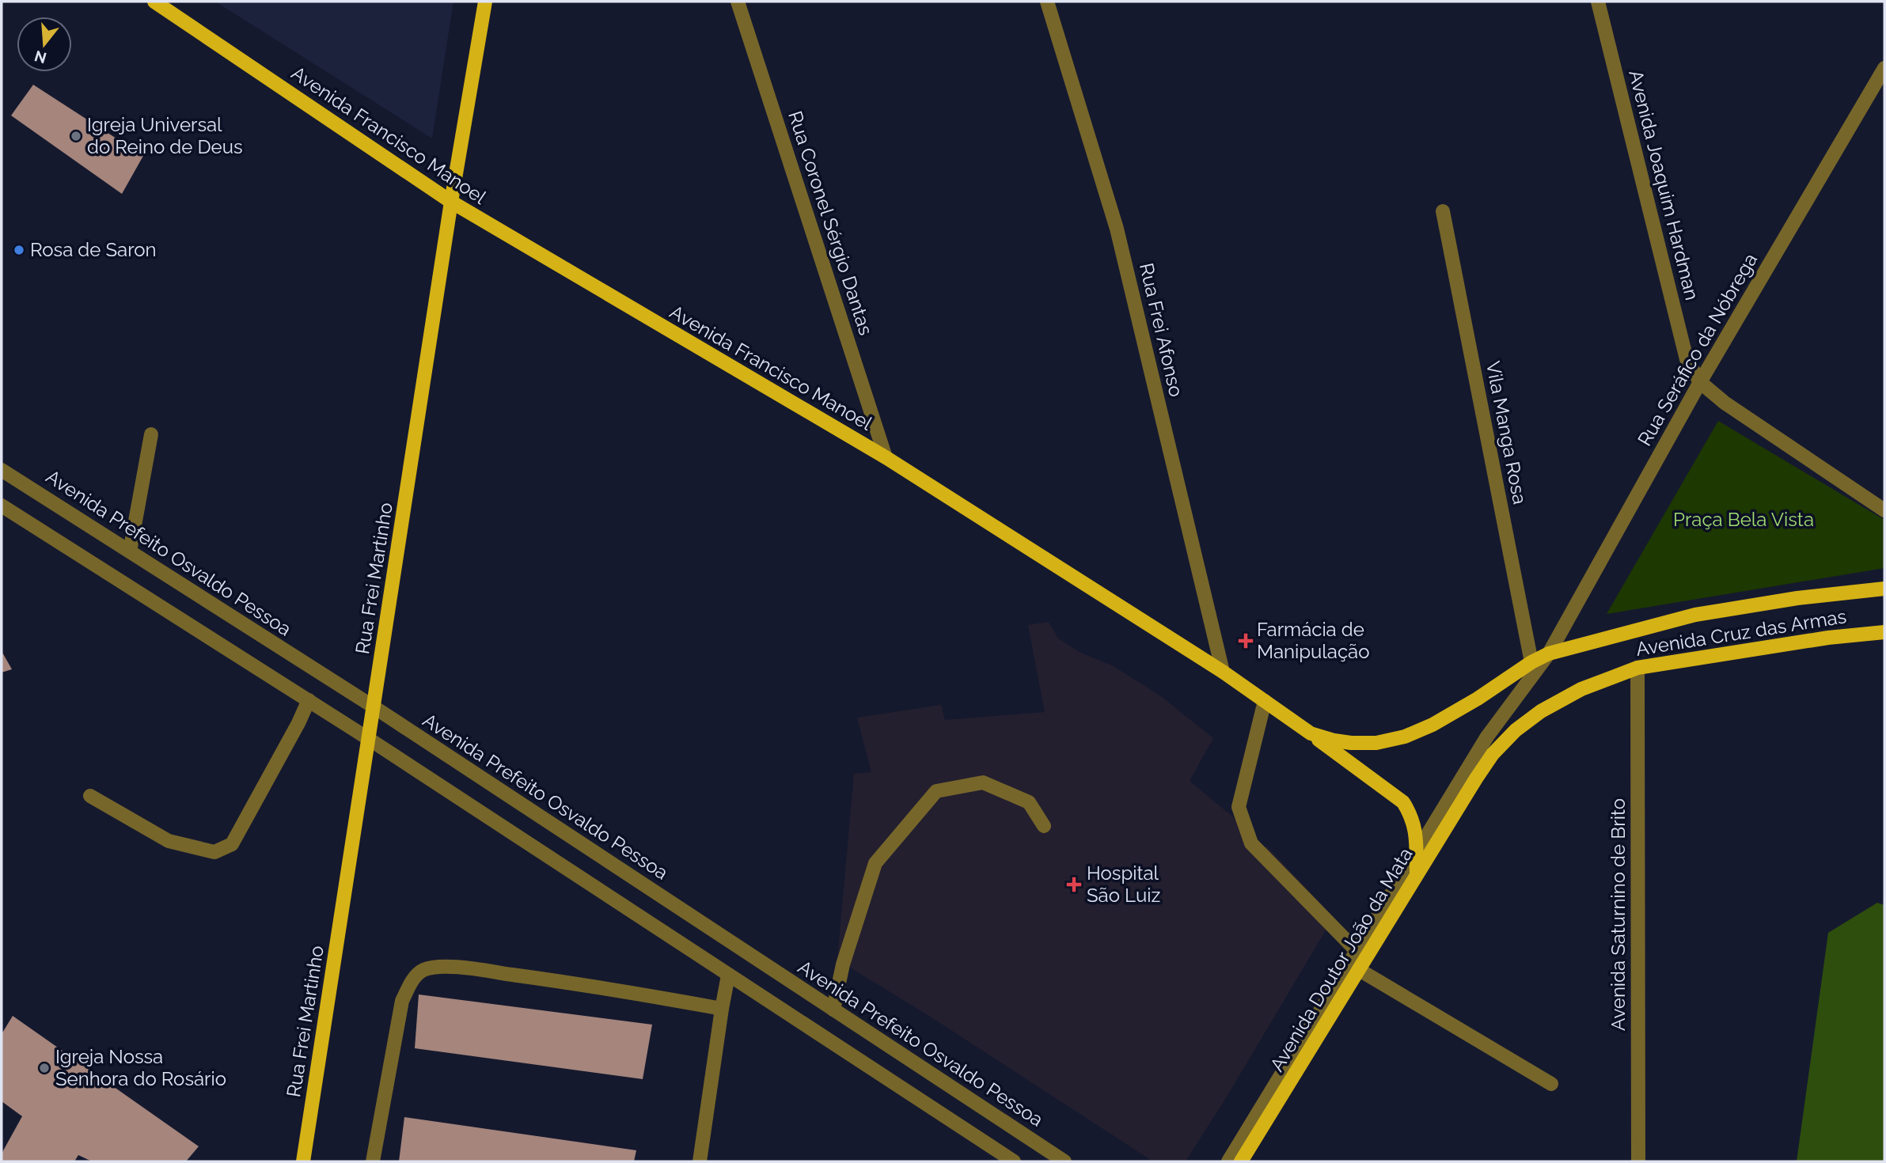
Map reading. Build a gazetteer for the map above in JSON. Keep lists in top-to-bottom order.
{
  "streets": {
    "main road": [
      "Avenida Francisco Manoel",
      "Rua Frei Martinho",
      "Avenida Cruz das Armas",
      "Avenida Doutor João da Mata"
    ],
    "street": [
      "Avenida Joaquim Hardman",
      "Rua Coronel Sérgio Dantas",
      "Rua Frei Afonso",
      "Rua Seráfico da Nóbrega",
      "Vila Manga Rosa",
      "Avenida Prefeito Osvaldo Pessoa",
      "Avenida Saturnino de Brito"
    ]
  },
  "crossings": [
    ["Avenida Francisco Manoel", "Rua Coronel Sérgio Dantas"],
    ["Avenida Francisco Manoel", "Rua Frei Afonso"],
    ["Avenida Francisco Manoel", "Rua Frei Martinho"],
    ["Avenida Francisco Manoel", "Avenida Cruz das Armas"],
    ["Avenida Joaquim Hardman", "Rua Seráfico da Nóbrega"],
    ["Rua Seráfico da Nóbrega", "Avenida Cruz das Armas"],
    ["Rua Seráfico da Nóbrega", "Avenida Doutor João da Mata"],
    ["Vila Manga Rosa", "Avenida Cruz das Armas"],
    ["Avenida Prefeito Osvaldo Pessoa", "Rua Frei Martinho"],
    ["Avenida Cruz das Armas", "Avenida Saturnino de Brito"],
    ["Avenida Cruz das Armas", "Avenida Doutor João da Mata"]
  ],
  "parks": ["Praça Bela Vista"],
  "places": {
    "other": ["Igreja Universal do Reino de Deus", "Rosa de Saron", "Igreja Nossa Senhora do Rosário"],
    "health": ["Farmácia de Manipulação", "Hospital São Luiz"]
  },
  "north": "bottom"
}
